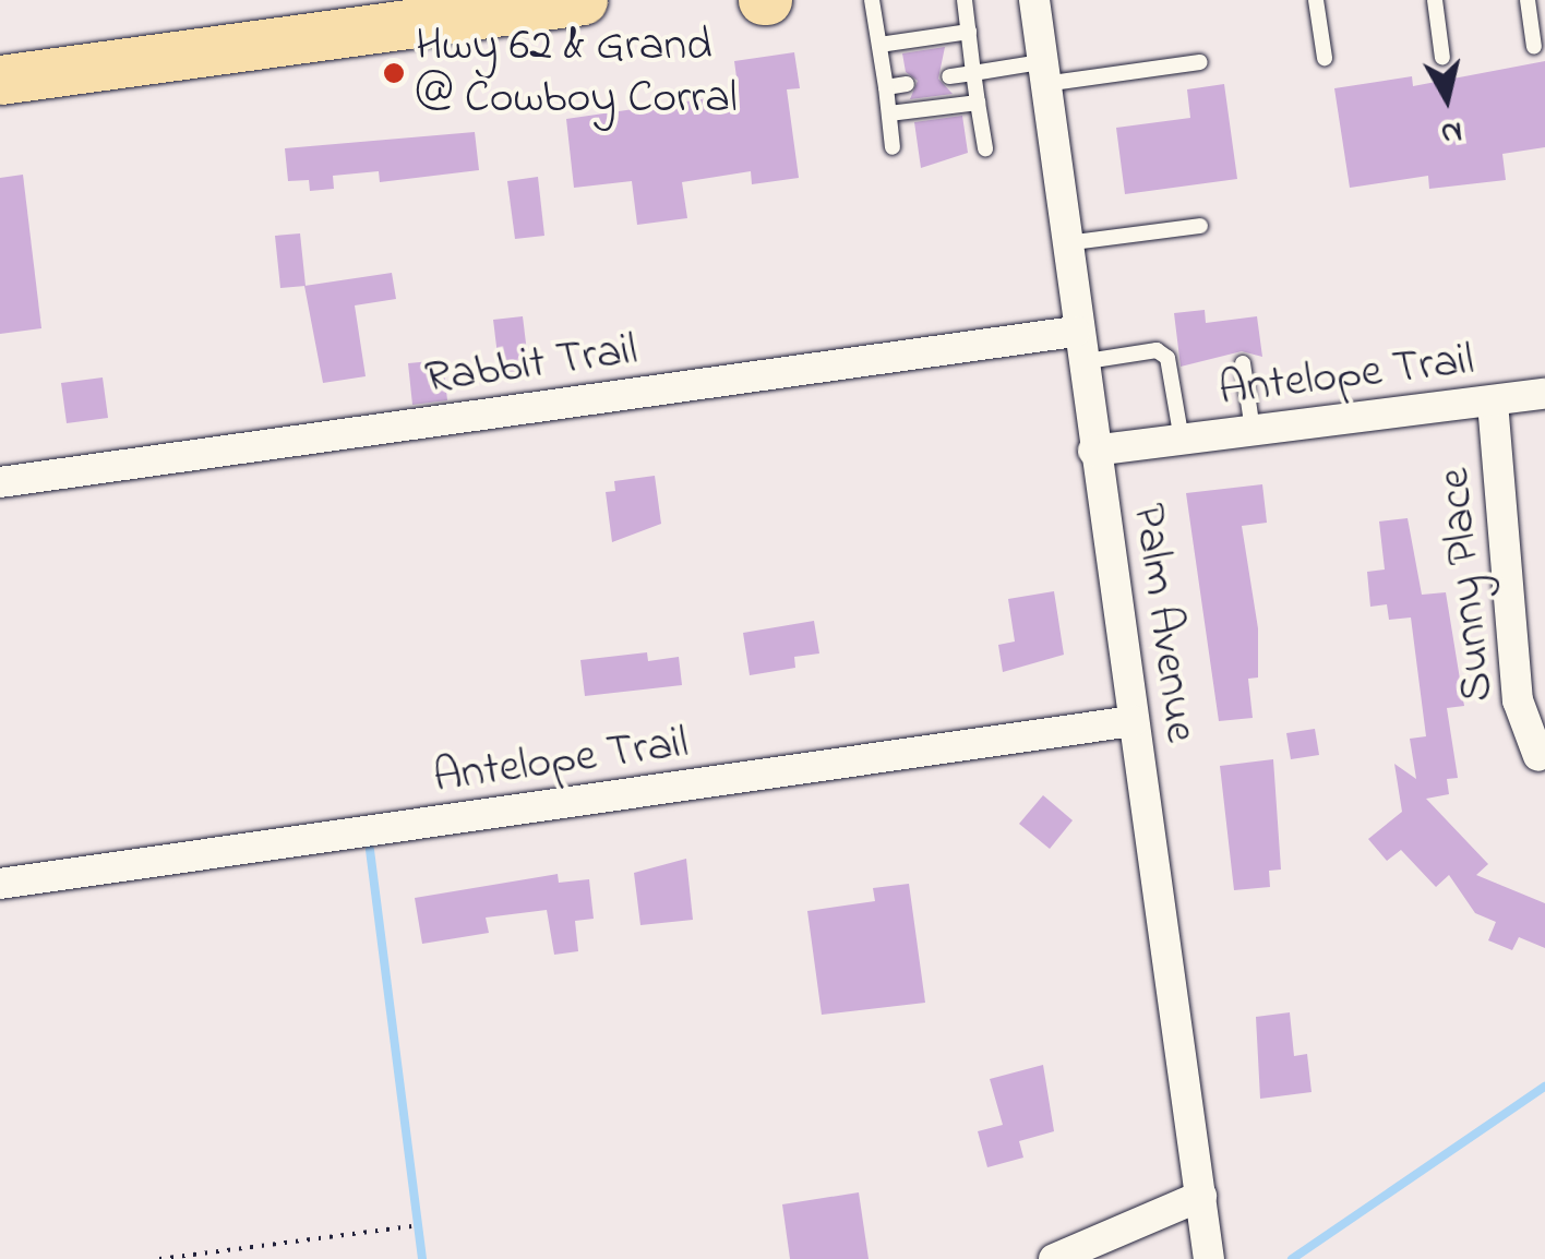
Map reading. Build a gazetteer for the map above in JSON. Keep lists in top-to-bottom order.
{
  "streets": {
    "street": [
      "Rabbit Trail",
      "Antelope Trail",
      "Sunny Place",
      "Palm Avenue"
    ]
  },
  "crossings": [
    ["Rabbit Trail", "Palm Avenue"],
    ["Antelope Trail", "Sunny Place"],
    ["Antelope Trail", "Palm Avenue"]
  ],
  "places": ["Hwy 62 & Grand @ Cowboy Corral"],
  "north": "bottom"
}
